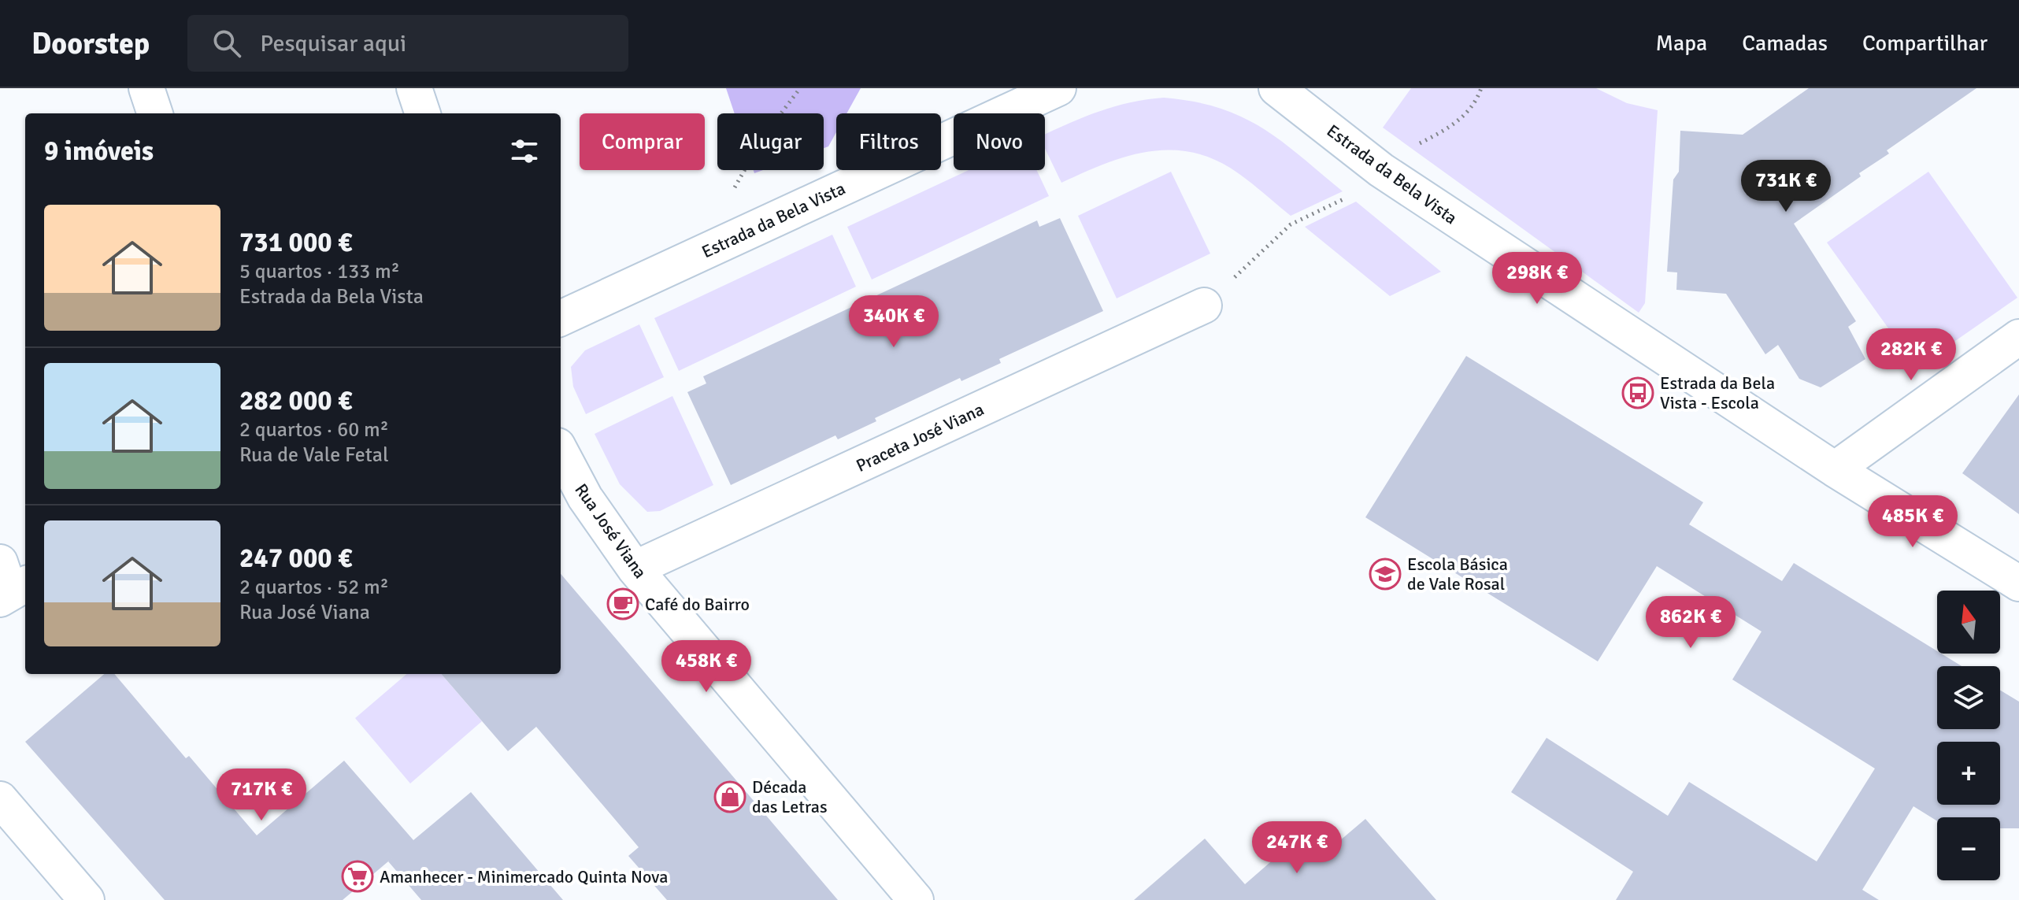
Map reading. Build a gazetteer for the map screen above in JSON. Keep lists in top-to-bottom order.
{
  "streets": {
    "street": ["Estrada da Bela Vista", "Praceta José Viana", "Rua José Viana"]
  },
  "crossings": [
    ["Praceta José Viana", "Rua José Viana"]
  ],
  "places": {
    "bus stop": ["Estrada da Bela Vista - Escola"],
    "school or university": ["Escola Básica de Vale Rosal"],
    "cafe": ["Café do Bairro"],
    "shop": ["Década das Letras"],
    "supermarket": ["Amanhecer - Minimercado Quinta Nova"]
  },
  "north": "top",
  "page": {
    "header": "Doorstep",
    "search": "Pesquisar aqui",
    "nav": ["Mapa", "Camadas", "Compartilhar"],
    "chip": [
      "Comprar",
      "Alugar",
      "Filtros",
      "Novo"
    ],
    "heading": "9 imóveis",
    "price": [
      "731K €",
      "298K €",
      "340K €",
      "282K €",
      "485K €",
      "862K €",
      "458K €",
      "717K €",
      "247K €"
    ],
    "list": [
      {
        "name": "731 000 €",
        "note": "5 quartos · 133 m² · Estrada da Bela Vista"
      },
      {
        "name": "282 000 €",
        "note": "2 quartos · 60 m² · Rua de Vale Fetal"
      },
      {
        "name": "247 000 €",
        "note": "2 quartos · 52 m² · Rua José Viana"
      }
    ],
    "map_buttons": ["+", "−"]
  }
}
